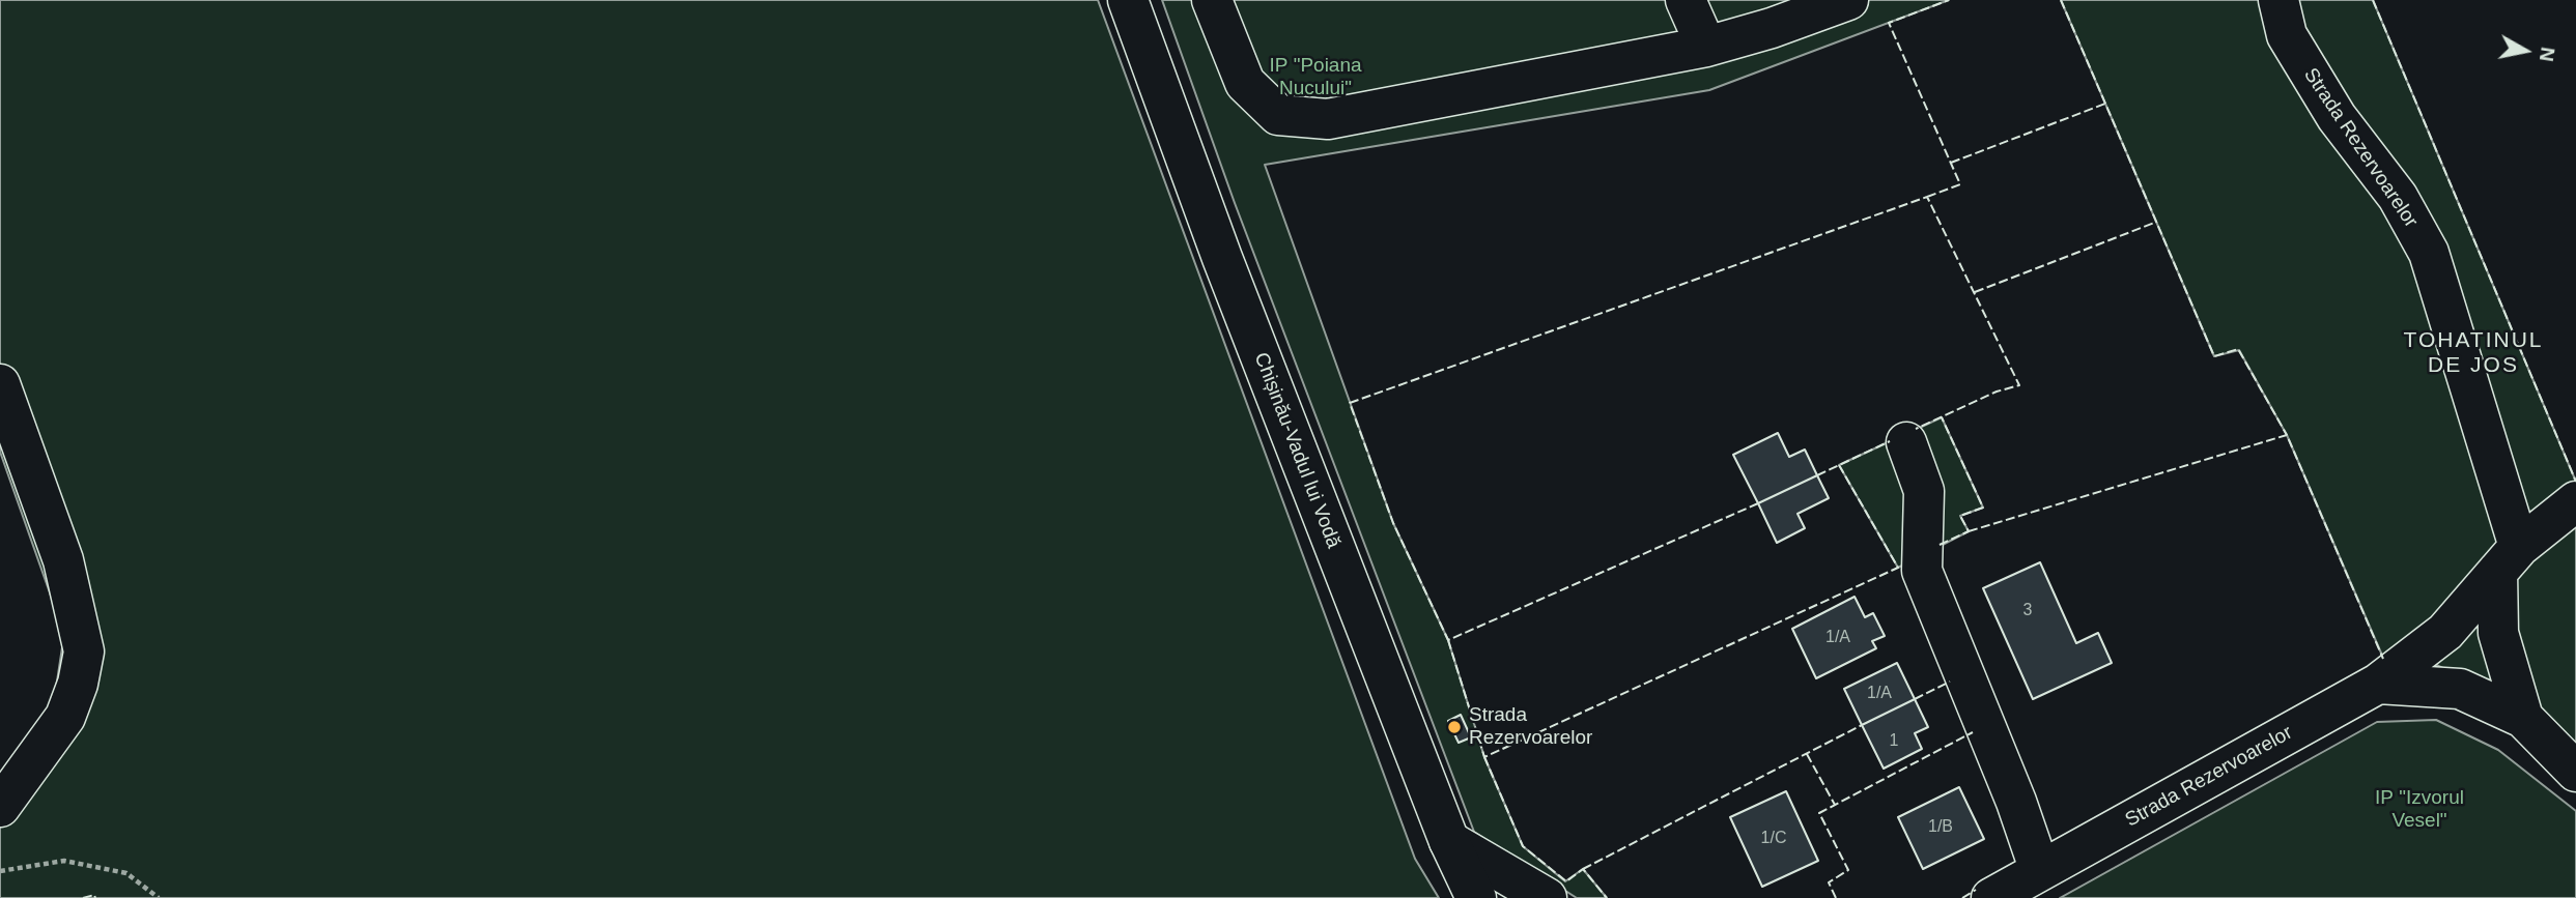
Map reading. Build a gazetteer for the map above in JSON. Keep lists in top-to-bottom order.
{
  "streets": {
    "street": ["Strada Rezervoarelor", "Chișinău-Vadul lui Vodă"]
  },
  "districts": ["TOHATINUL DE JOS"],
  "parks": ["IP \"Poiana Nucului\"", "IP \"Izvorul Vesel\""],
  "places": ["Strada Rezervoarelor"],
  "house_numbers": [
    "3",
    "1/A",
    "1/A",
    "1",
    "1/B",
    "1/C"
  ],
  "north": "right"
}
